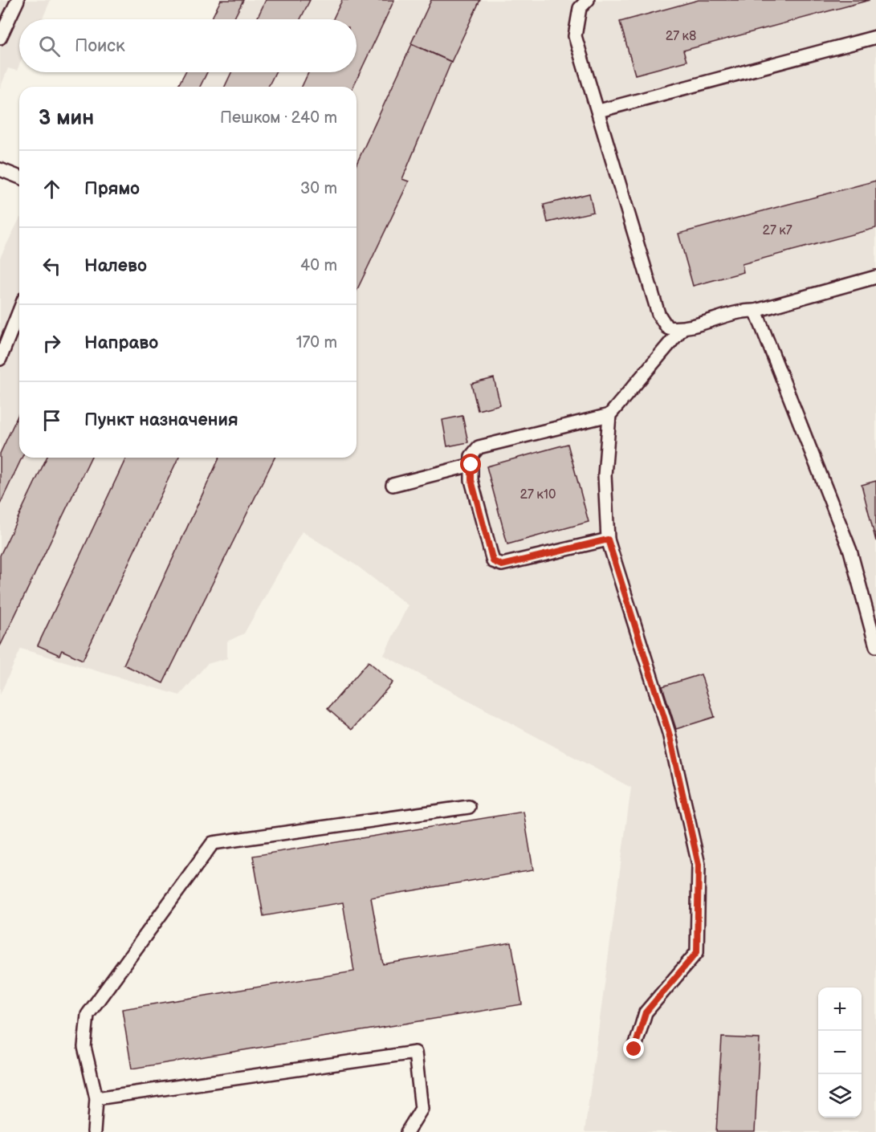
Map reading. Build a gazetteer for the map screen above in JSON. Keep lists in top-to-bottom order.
{
  "house_numbers": ["27 к8", "27 к7", "27 к10"],
  "page": {
    "search": "Поиск",
    "heading": ["3 мин", "Пешком · 240 m"],
    "list": [
      ["Прямо", "30 m"],
      ["Налево", "40 m"],
      ["Направо", "170 m"],
      "Пункт назначения"
    ],
    "map_buttons": ["+", "−"]
  }
}
